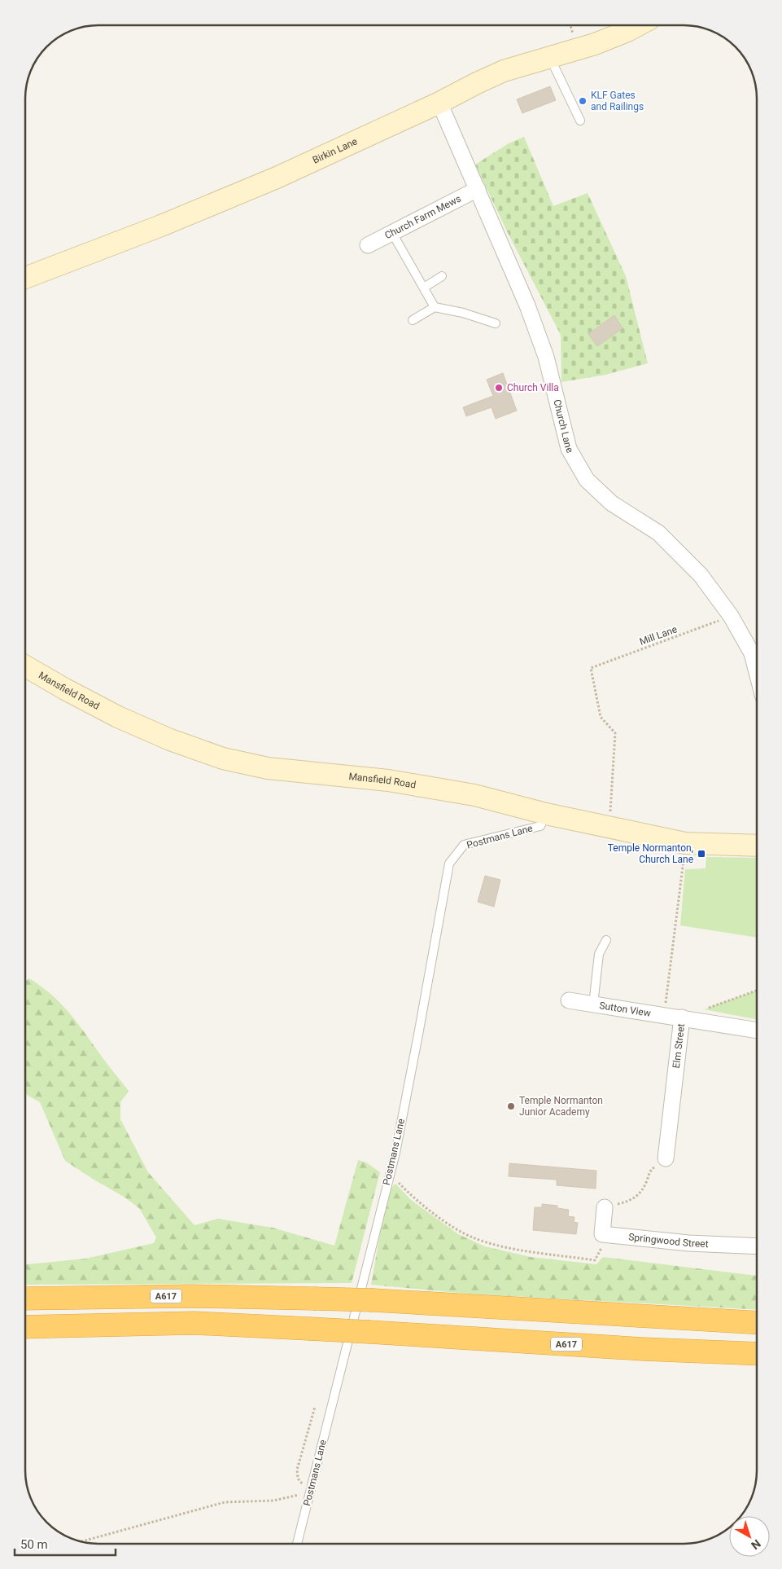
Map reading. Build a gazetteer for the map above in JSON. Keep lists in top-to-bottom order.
{
  "streets": {
    "highway": ["A617"],
    "main road": ["Birkin Lane", "Mansfield Road"],
    "street": [
      "Church Farm Mews",
      "Church Lane",
      "Sutton View",
      "Elm Street",
      "Springwood Street"
    ],
    "lane": ["Postmans Lane"],
    "path": ["Mill Lane"]
  },
  "crossings": [
    ["Birkin Lane", "Church Lane"],
    ["Church Farm Mews", "Church Lane"],
    ["Church Lane", "Mill Lane"],
    ["Mill Lane", "Mansfield Road"],
    ["Mansfield Road", "Postmans Lane"],
    ["Sutton View", "Elm Street"]
  ],
  "places": {
    "other": ["KLF Gates and Railings", "Church Villa", "Temple Normanton Junior Academy"],
    "transit": ["Temple Normanton, Church Lane"]
  },
  "scale_bar": "50 m",
  "north": "bottom right"
}
